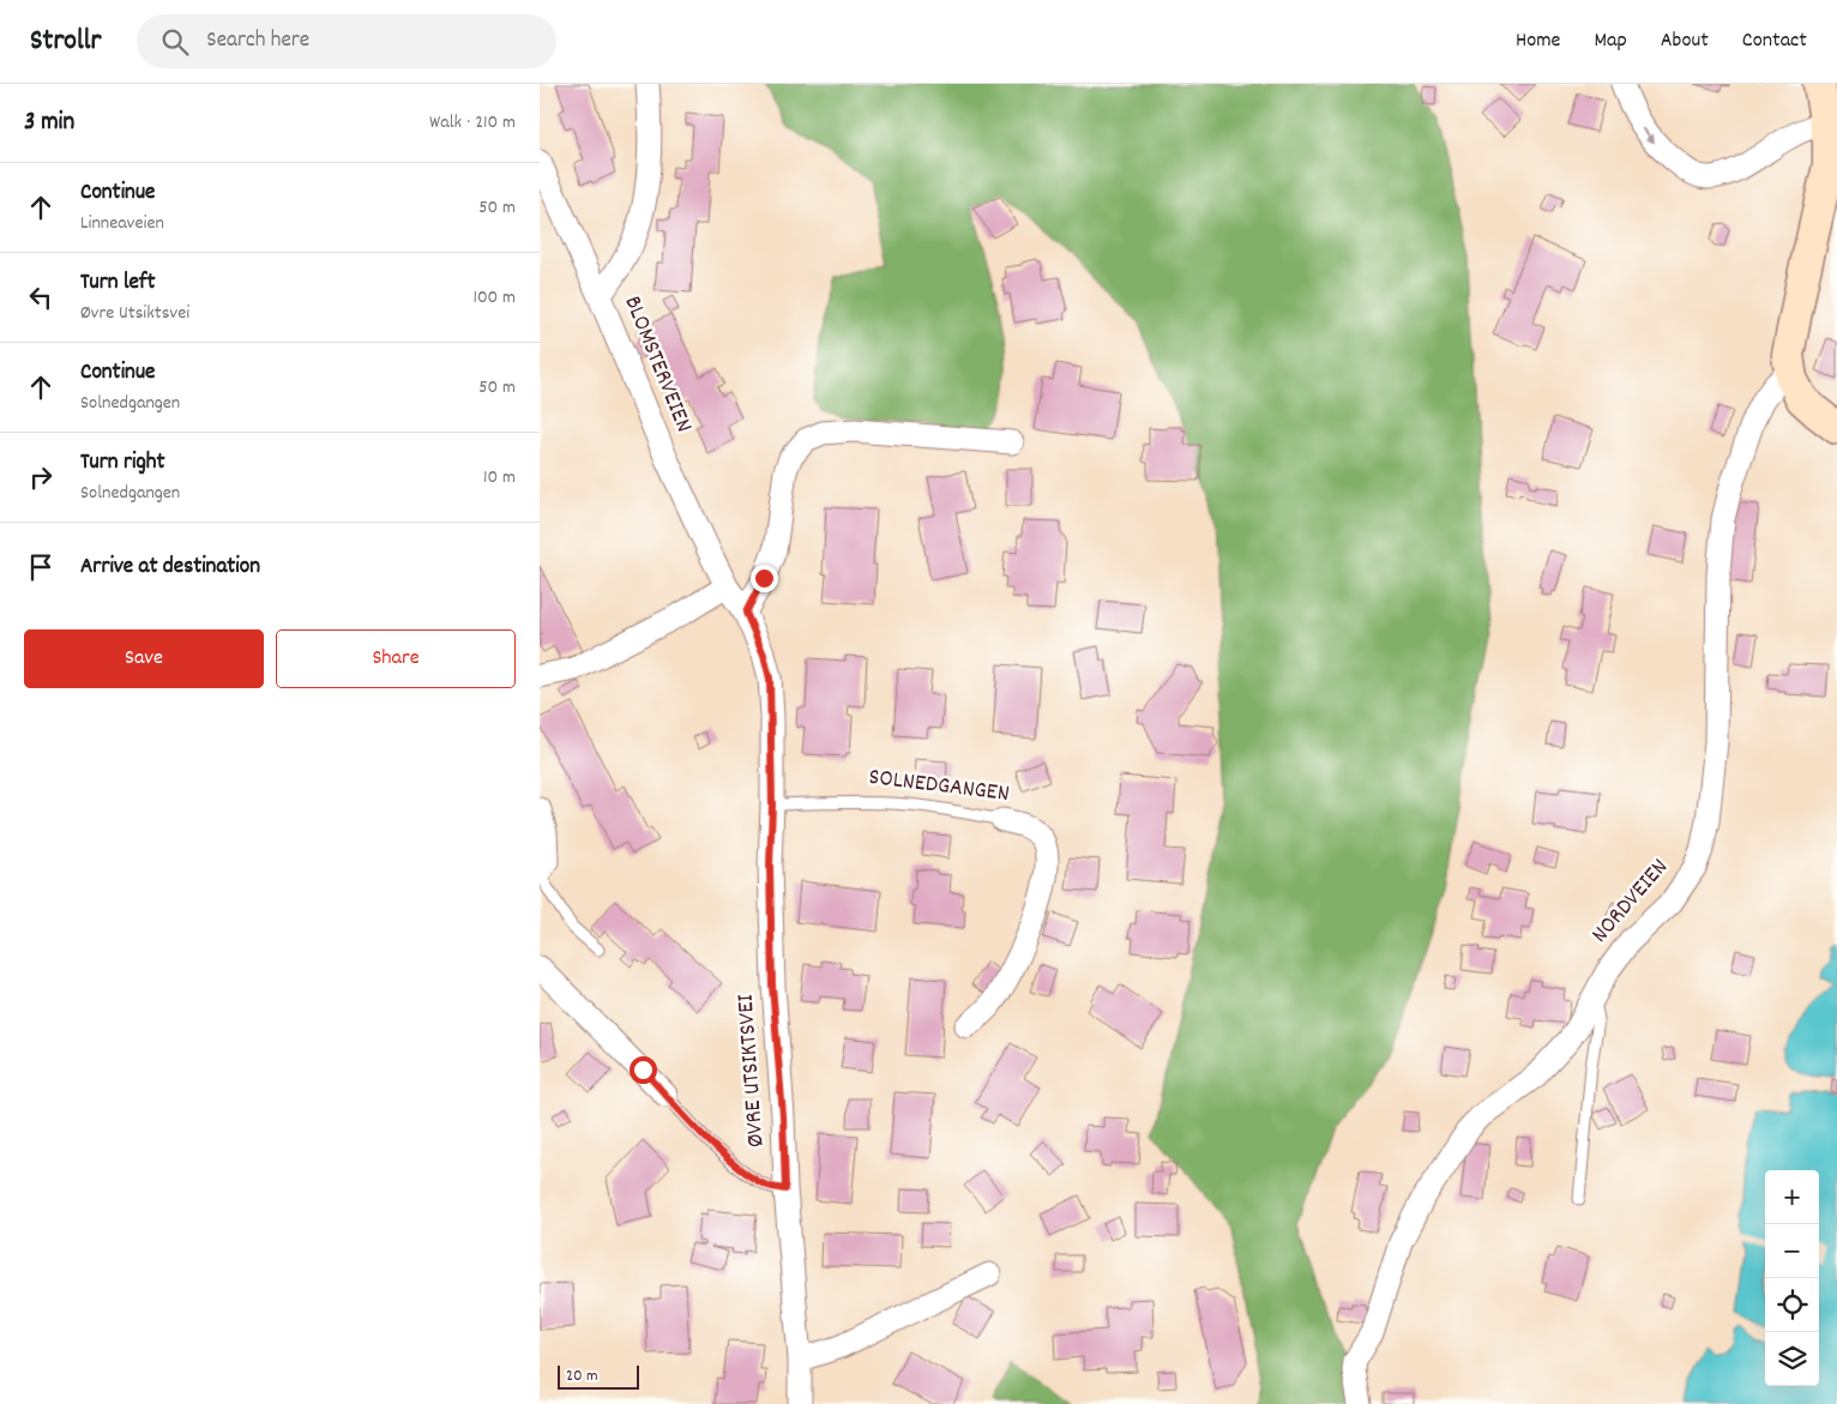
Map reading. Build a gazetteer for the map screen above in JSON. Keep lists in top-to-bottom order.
{
  "streets": {
    "street": [
      "BLOMSTERVEIEN",
      "SOLNEDGANGEN",
      "NORDVEIEN",
      "ØVRE UTSIKTSVEI"
    ]
  },
  "crossings": [
    ["SOLNEDGANGEN", "ØVRE UTSIKTSVEI"]
  ],
  "scale_bar": "20 m",
  "page": {
    "header": "Strollr",
    "search": "Search here",
    "nav": [
      "Home",
      "Map",
      "About",
      "Contact"
    ],
    "heading": ["3 min", "Walk · 210 m"],
    "list": [
      ["Continue", "Linneaveien", "50 m"],
      ["Turn left", "Øvre Utsiktsvei", "100 m"],
      ["Continue", "Solnedgangen", "50 m"],
      ["Turn right", "Solnedgangen", "10 m"],
      "Arrive at destination"
    ],
    "buttons": ["Save", "Share"],
    "map_buttons": ["+", "−"],
    "scale": "20 m"
  }
}
